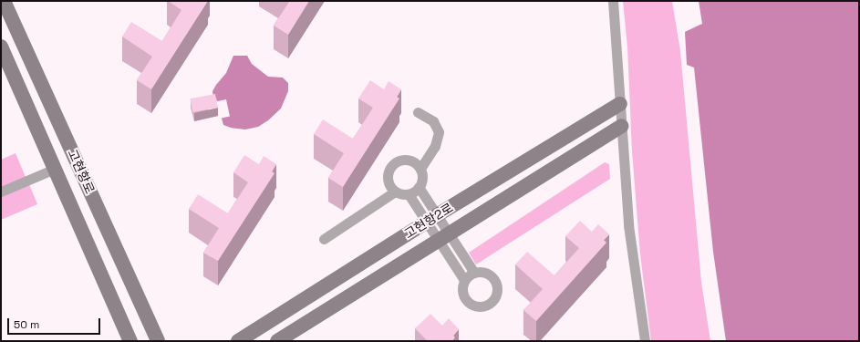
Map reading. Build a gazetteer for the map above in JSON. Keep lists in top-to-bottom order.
{
  "streets": {
    "street": ["고현항로", "고현항2로"]
  },
  "scale_bar": "50 m"
}
